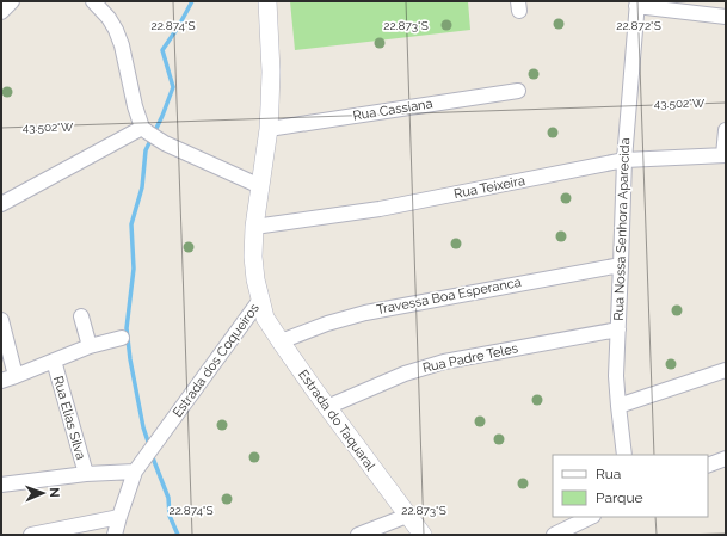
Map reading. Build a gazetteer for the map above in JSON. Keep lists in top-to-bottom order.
{
  "streets": {
    "street": [
      "Rua Cassiana",
      "Rua Teixeira",
      "Rua Nossa Senhora Aparecida",
      "Travessa Boa Esperanca",
      "Rua Padre Teles",
      "Estrada dos Coqueiros",
      "Rua Elias Silva",
      "Estrada do Taquaral"
    ]
  },
  "crossings": [
    ["Rua Cassiana", "Estrada dos Coqueiros"],
    ["Rua Teixeira", "Rua Nossa Senhora Aparecida"],
    ["Rua Teixeira", "Estrada dos Coqueiros"],
    ["Rua Nossa Senhora Aparecida", "Travessa Boa Esperanca"],
    ["Rua Nossa Senhora Aparecida", "Rua Padre Teles"],
    ["Travessa Boa Esperanca", "Estrada do Taquaral"],
    ["Rua Padre Teles", "Estrada do Taquaral"],
    ["Estrada dos Coqueiros", "Estrada do Taquaral"]
  ],
  "legend": ["Rua", "Parque"],
  "north": "right",
  "coordinates": [
    "22.874°S",
    "22.873°S",
    "22.872°S",
    "43.502°W"
  ]
}
